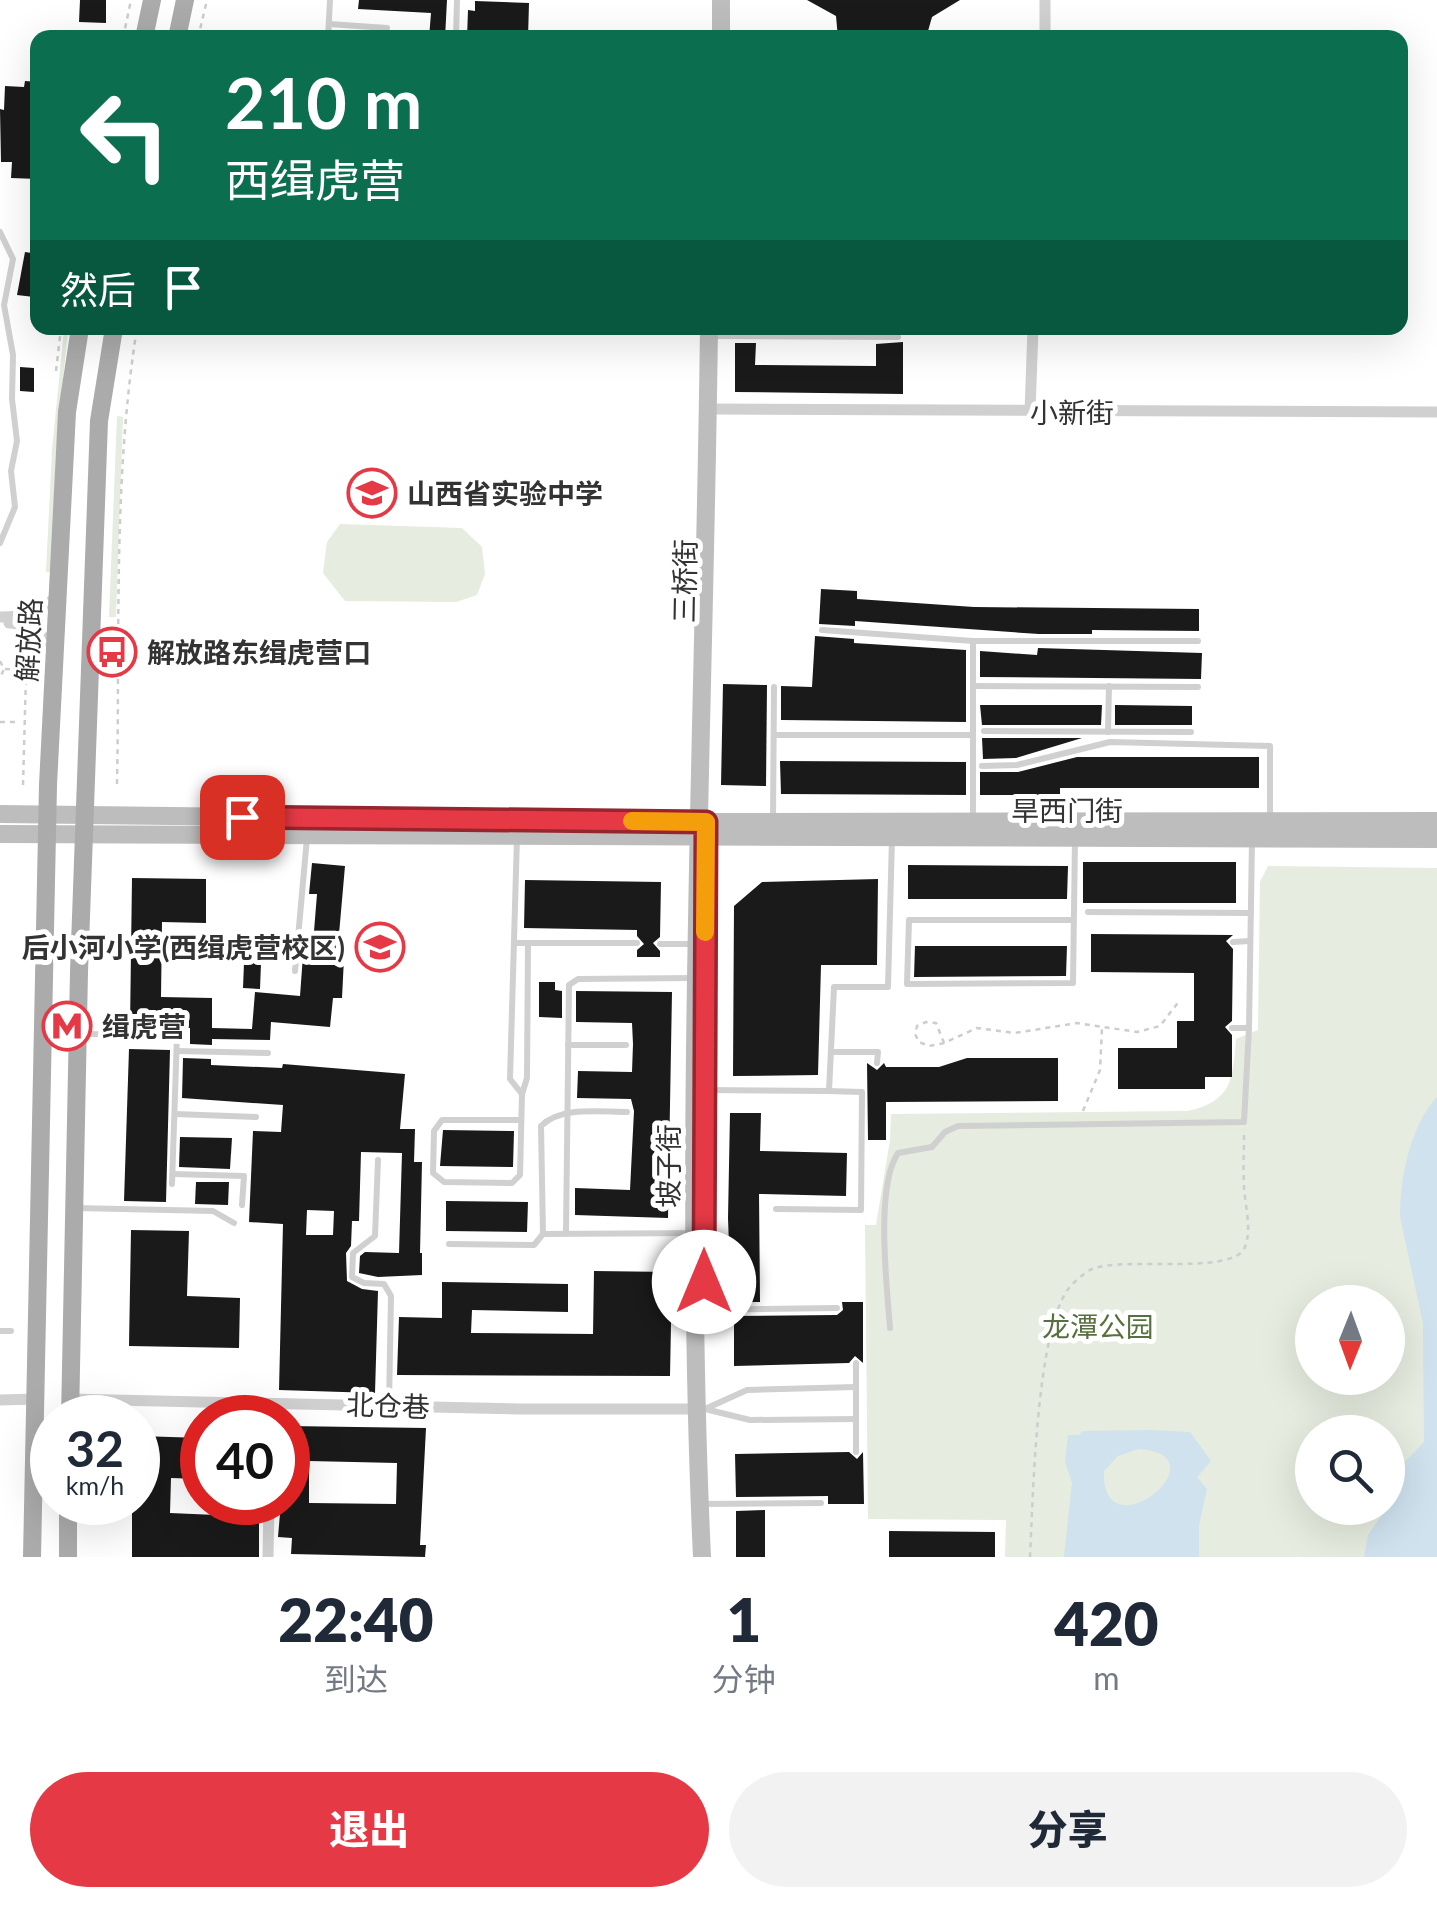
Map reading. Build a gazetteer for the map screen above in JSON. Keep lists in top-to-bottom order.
{
  "streets": {
    "main road": [
      "三桥街",
      "解放路",
      "旱西门街",
      "坡子街"
    ],
    "street": ["小新街", "北仓巷"]
  },
  "crossings": [
    ["小新街", "三桥街"],
    ["三桥街", "旱西门街"],
    ["三桥街", "坡子街"],
    ["旱西门街", "坡子街"],
    ["坡子街", "北仓巷"]
  ],
  "parks": ["龙潭公园"],
  "places": {
    "school or university": ["山西省实验中学", "后小河小学(西缉虎营校区)"],
    "bus stop": ["解放路东缉虎营口"],
    "metro station": ["缉虎营"]
  },
  "north": "bottom",
  "page": {
    "turn": ["210 m", "西缉虎营"],
    "then": "然后",
    "speed": "32 km/h",
    "limit": "40",
    "eta": [
      "22:40",
      "到达",
      "1",
      "分钟",
      "420",
      "m"
    ],
    "buttons": ["退出", "分享"]
  }
}
